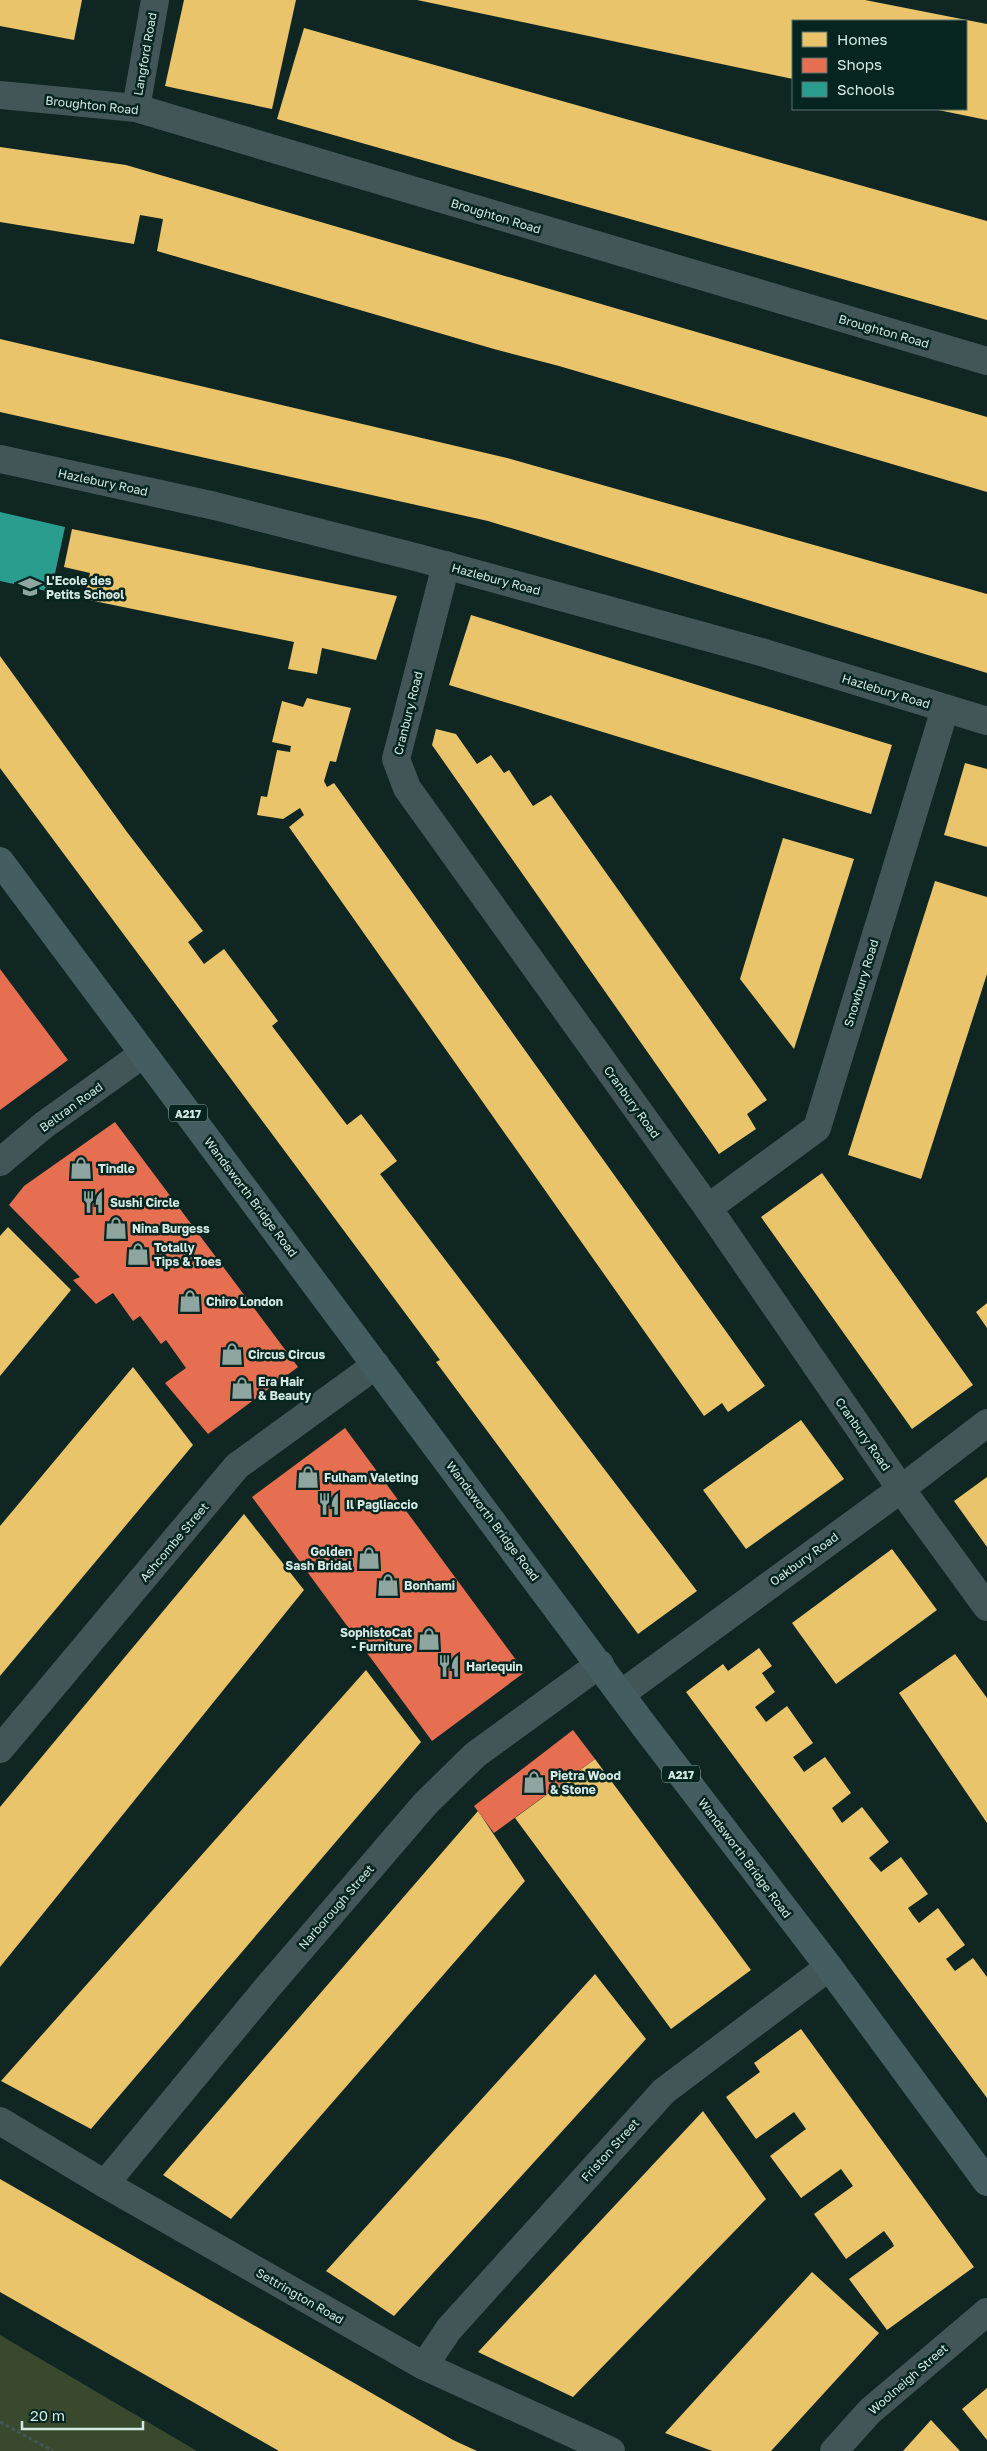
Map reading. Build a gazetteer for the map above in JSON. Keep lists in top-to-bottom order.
{
  "streets": {
    "main road": ["A217", "Wandsworth Bridge Road"],
    "street": [
      "Langford Road",
      "Broughton Road",
      "Hazlebury Road",
      "Cranbury Road",
      "Snowbury Road",
      "Beltran Road",
      "Ashcombe Street",
      "Oakbury Road",
      "Narborough Street",
      "Friston Street",
      "Settrington Road",
      "Woolneigh Street"
    ]
  },
  "crossings": [
    ["Langford Road", "Broughton Road"],
    ["Hazlebury Road", "Cranbury Road"],
    ["Hazlebury Road", "Snowbury Road"],
    ["Cranbury Road", "Snowbury Road"],
    ["Cranbury Road", "Oakbury Road"],
    ["Beltran Road", "Wandsworth Bridge Road"],
    ["Wandsworth Bridge Road", "Ashcombe Street"],
    ["Wandsworth Bridge Road", "Oakbury Road"],
    ["Wandsworth Bridge Road", "Narborough Street"],
    ["Wandsworth Bridge Road", "Friston Street"],
    ["Narborough Street", "Settrington Road"],
    ["Friston Street", "Settrington Road"]
  ],
  "places": {
    "school or university": ["L'Ecole des Petits School"],
    "shop": [
      "Tindle",
      "Nina Burgess",
      "Totally Tips & Toes",
      "Chiro London",
      "Circus Circus",
      "Era Hair & Beauty",
      "Fulham Valeting",
      "Golden Sash Bridal",
      "Bonhami",
      "SophistoCat - Furniture",
      "Pietra Wood & Stone"
    ],
    "restaurant": ["Sushi Circle", "Il Pagliaccio", "Harlequin"]
  },
  "legend": ["Homes", "Shops", "Schools"],
  "scale_bar": "20 m"
}
